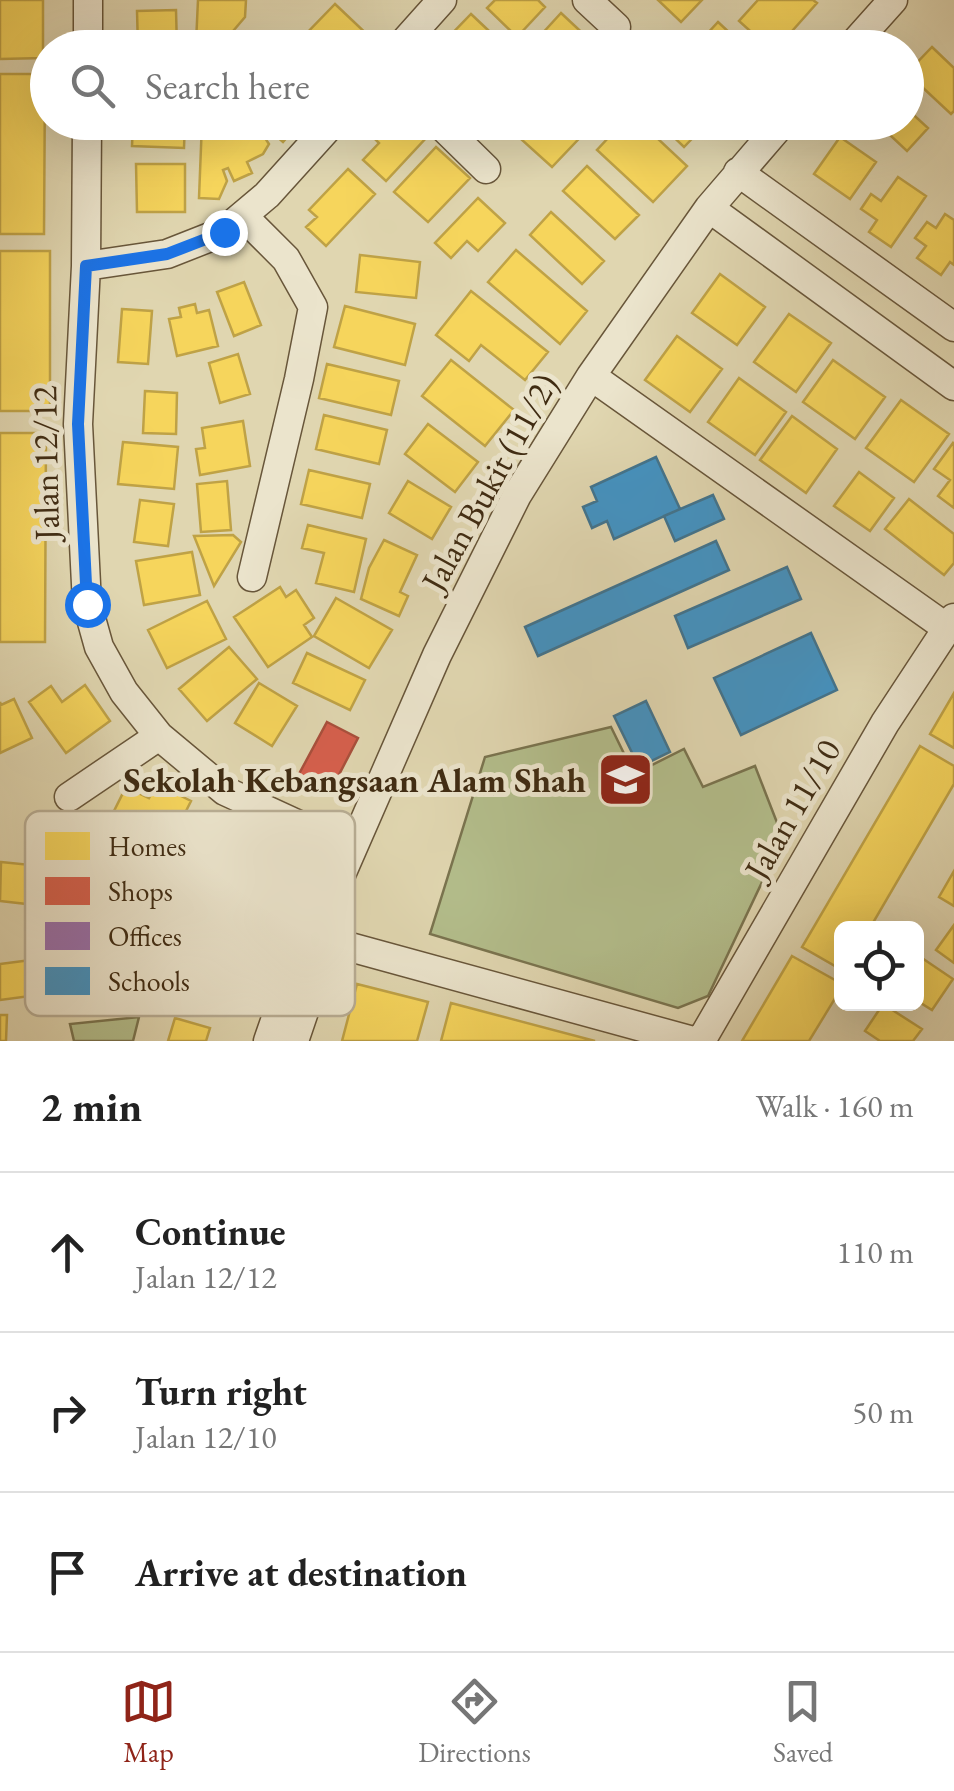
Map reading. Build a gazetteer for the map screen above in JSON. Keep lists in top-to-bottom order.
{
  "streets": {
    "street": ["Jalan 12/12", "Jalan Bukit (11/2)", "Jalan 11/10"]
  },
  "places": {
    "school or university": ["Sekolah Kebangsaan Alam Shah"]
  },
  "legend": [
    "Homes",
    "Shops",
    "Offices",
    "Schools"
  ],
  "page": {
    "search": "Search here",
    "heading": ["2 min", "Walk · 160 m"],
    "list": [
      ["Continue", "Jalan 12/12", "110 m"],
      ["Turn right", "Jalan 12/10", "50 m"],
      "Arrive at destination"
    ],
    "nav": ["Map", "Directions", "Saved"]
  }
}
